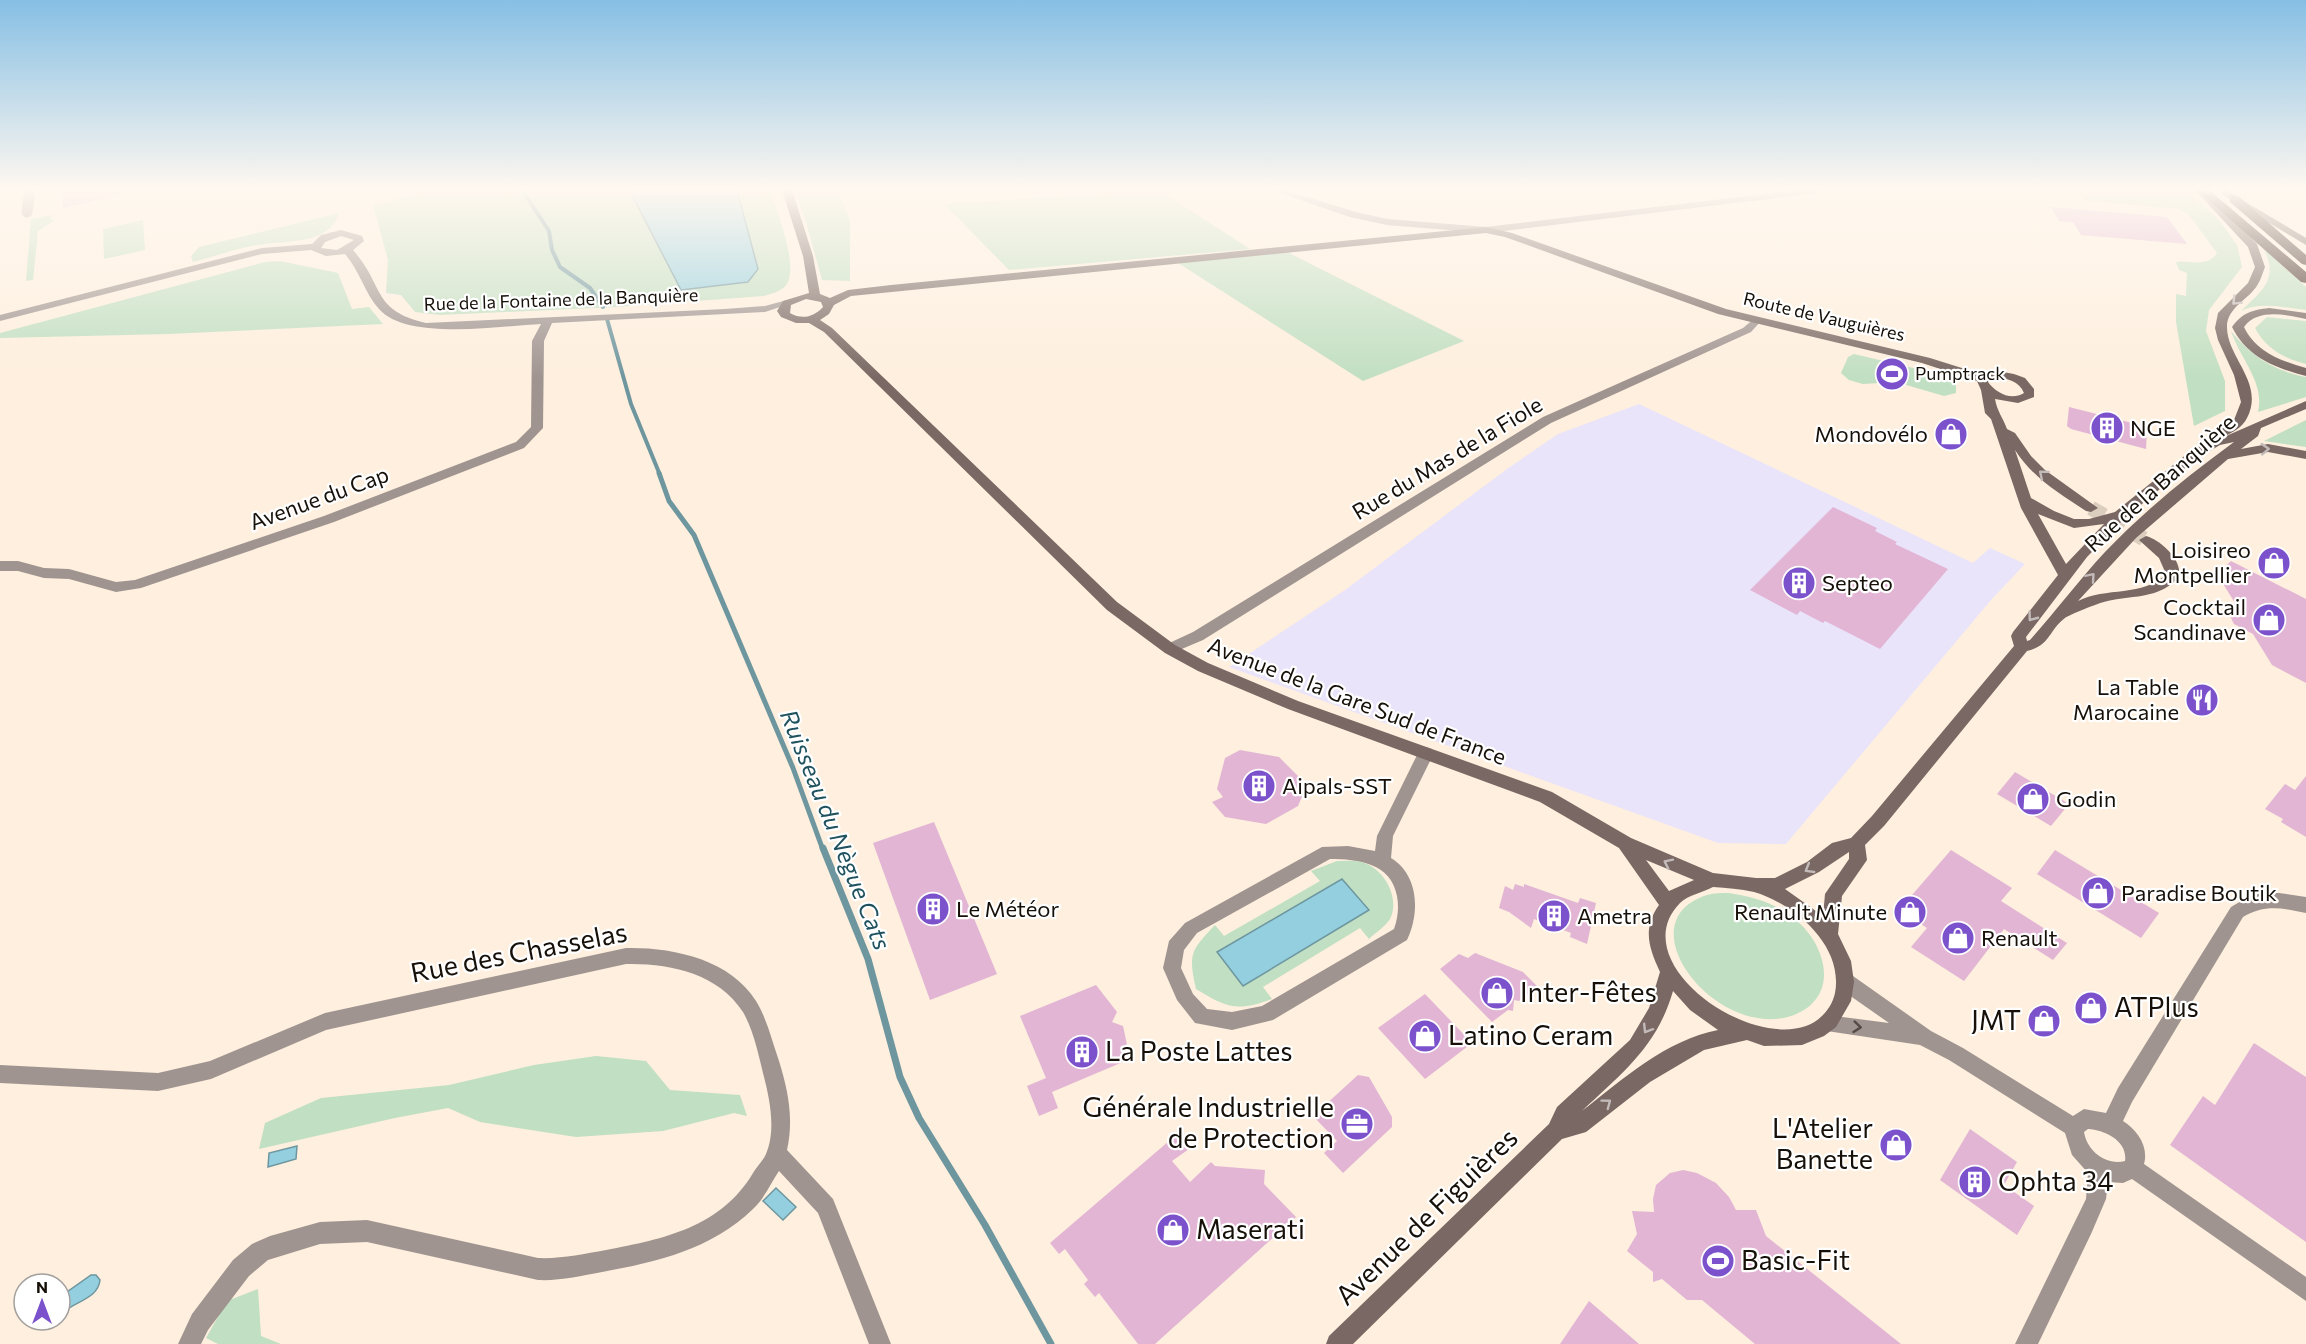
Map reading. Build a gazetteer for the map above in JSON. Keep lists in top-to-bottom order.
{
  "streets": {
    "street": [
      "Rue de la Fontaine de la Banquière",
      "Route de Vauguières",
      "Rue du Mas de la Fiole",
      "Rue de la Banquière",
      "Avenue du Cap",
      "Avenue de la Gare Sud de France",
      "Rue des Chasselas",
      "Avenue de Figuières"
    ]
  },
  "crossings": [
    ["Rue de la Fontaine de la Banquière", "Avenue du Cap"],
    ["Route de Vauguières", "Rue du Mas de la Fiole"],
    ["Rue du Mas de la Fiole", "Avenue de la Gare Sud de France"],
    ["Rue de la Banquière", "Avenue de la Gare Sud de France"],
    ["Rue de la Banquière", "Avenue de Figuières"],
    ["Avenue de la Gare Sud de France", "Avenue de Figuières"]
  ],
  "water": ["Ruisseau du Nègue Cats"],
  "places": {
    "sports": ["Pumptrack", "Basic-Fit"],
    "building": [
      "NGE",
      "Septeo",
      "Aipals-SST",
      "Le Météor",
      "Ametra",
      "La Poste Lattes",
      "Ophta 34"
    ],
    "shop": [
      "Mondovélo",
      "Loisireo Montpellier",
      "Cocktail Scandinave",
      "Godin",
      "Paradise Boutik",
      "Renault Minute",
      "Renault",
      "Inter-Fêtes",
      "ATPlus",
      "JMT",
      "Latino Ceram",
      "L'Atelier Banette",
      "Maserati"
    ],
    "restaurant": ["La Table Marocaine"],
    "office": ["Générale Industrielle de Protection"]
  },
  "north": "top"
}
